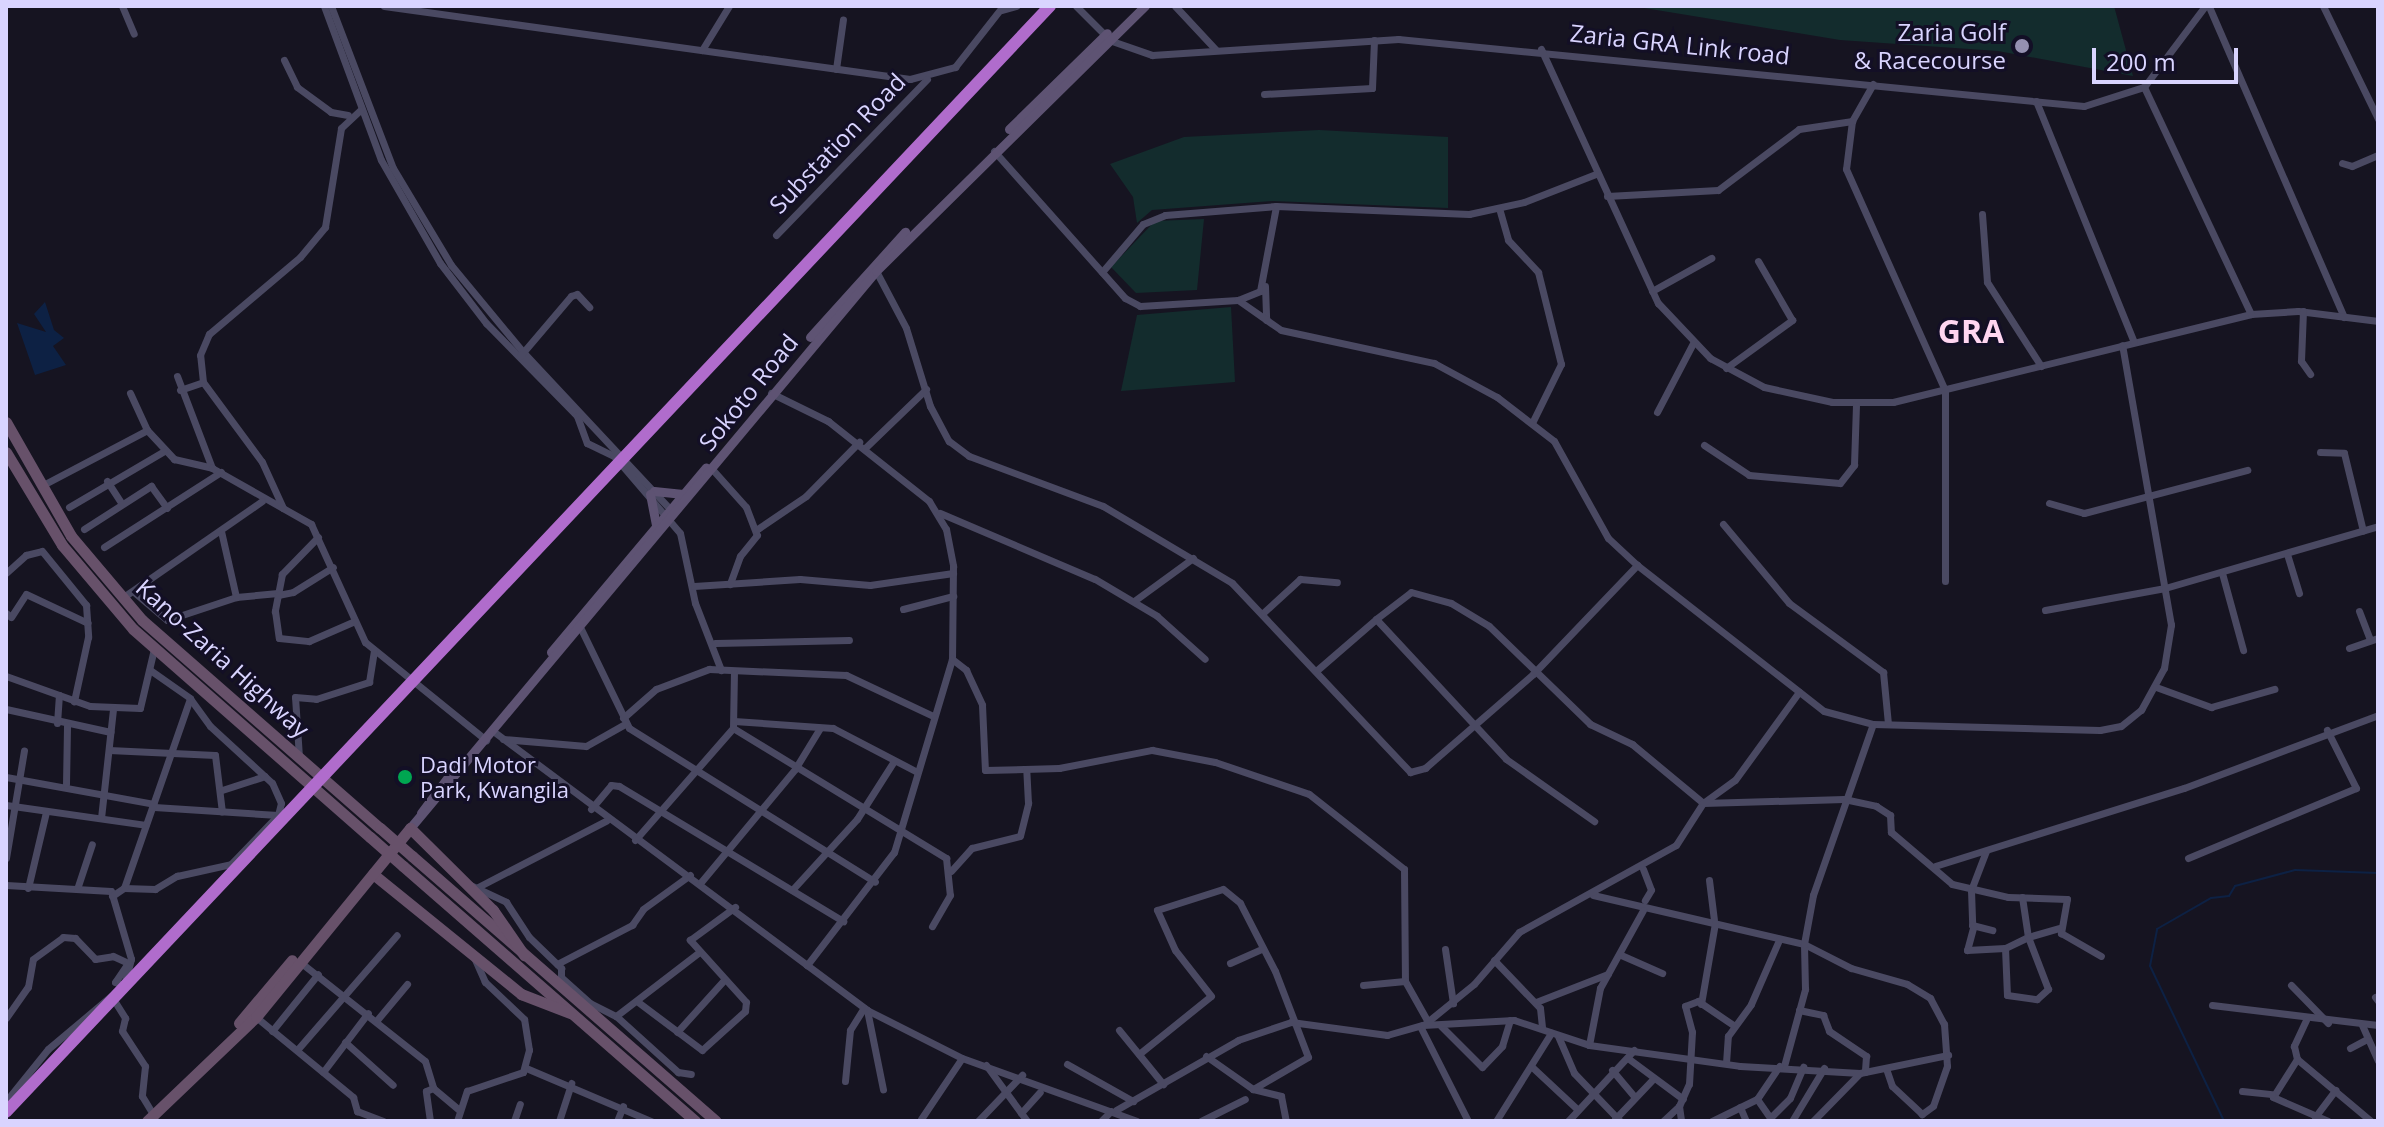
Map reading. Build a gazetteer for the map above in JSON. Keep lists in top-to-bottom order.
{
  "streets": {
    "highway": ["Kano-Zaria Highway"],
    "main road": ["Sokoto Road"],
    "street": ["Zaria GRA Link road", "Substation Road"]
  },
  "crossings": [
    ["Zaria GRA Link road", "Sokoto Road"]
  ],
  "districts": ["GRA"],
  "places": ["Zaria Golf & Racecourse", "Dadi Motor Park, Kwangila"],
  "scale_bar": "200 m"
}
